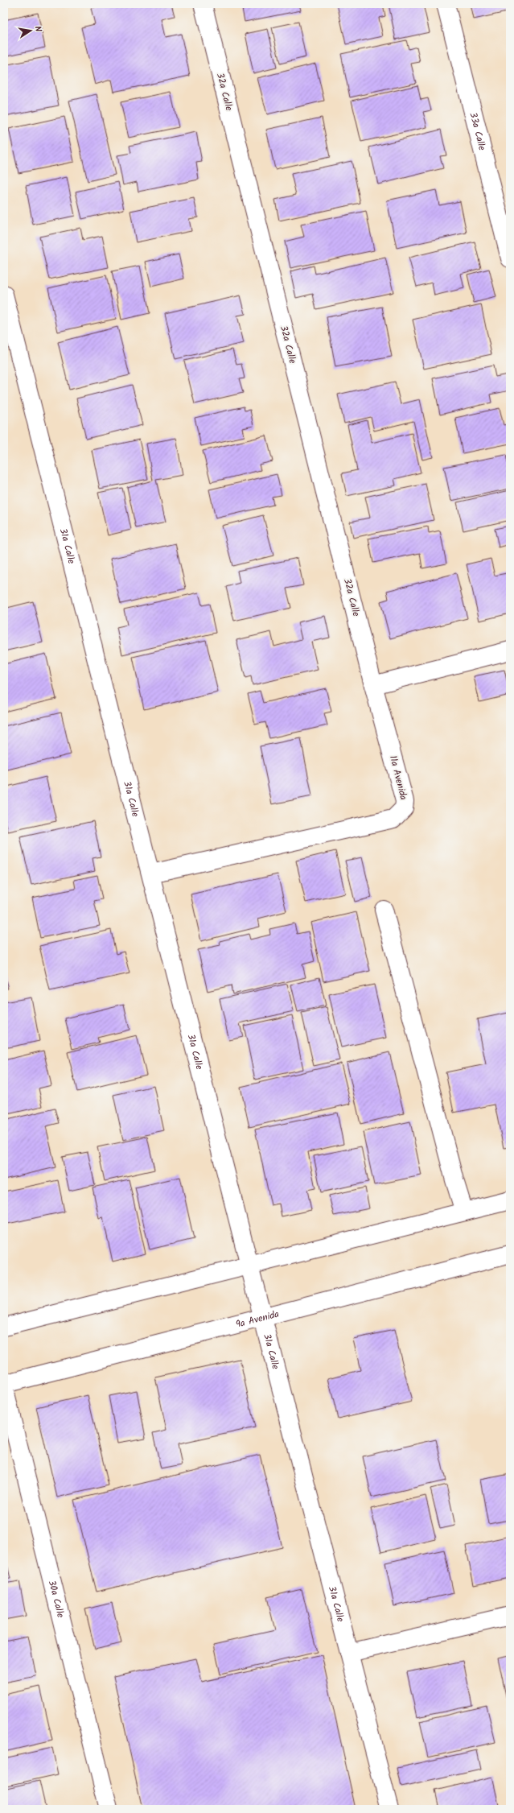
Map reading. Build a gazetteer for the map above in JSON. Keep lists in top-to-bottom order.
{
  "streets": {
    "street": [
      "32a Calle",
      "33a Calle",
      "31a Calle",
      "11a Avenida",
      "9a Avenida",
      "30a Calle"
    ]
  },
  "crossings": [
    ["32a Calle", "11a Avenida"],
    ["31a Calle", "11a Avenida"],
    ["31a Calle", "9a Avenida"]
  ],
  "north": "right"
}
